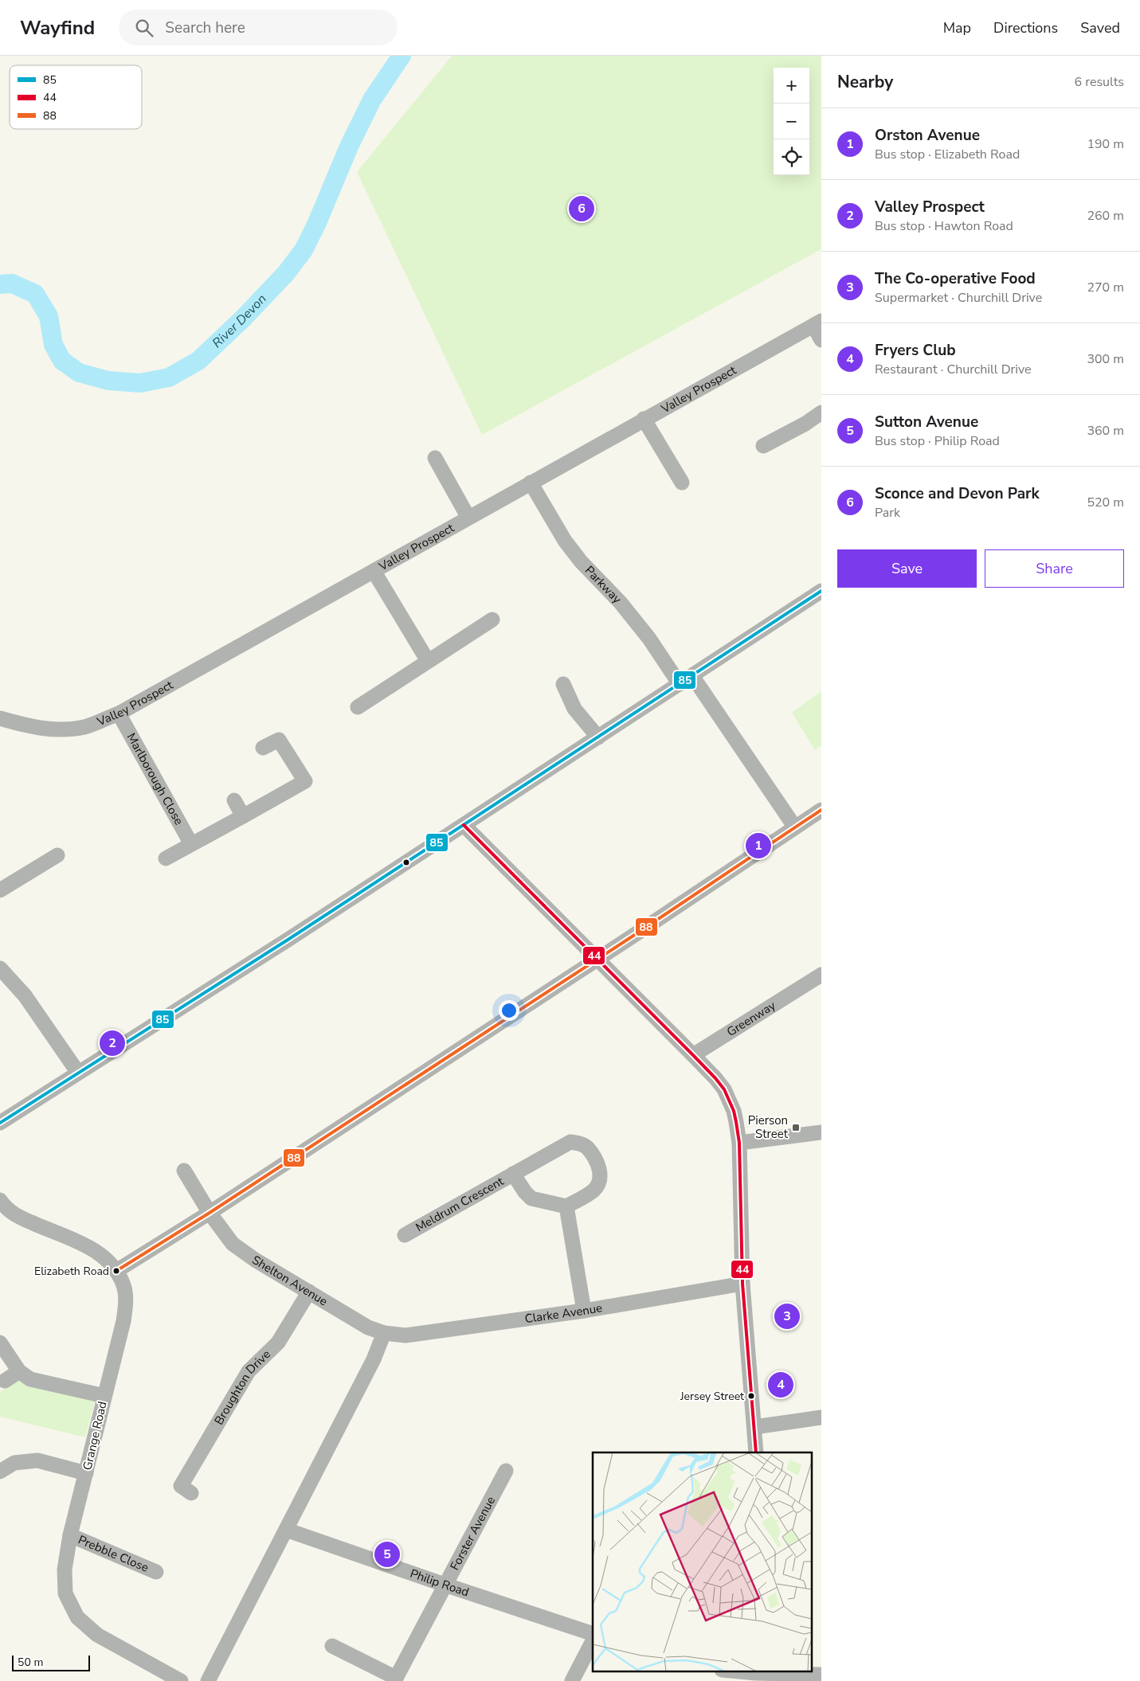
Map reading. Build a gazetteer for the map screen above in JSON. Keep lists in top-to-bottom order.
{
  "streets": {
    "street": [
      "Valley Prospect",
      "Parkway",
      "Marlborough Close",
      "Greenway",
      "Meldrum Crescent",
      "Shelton Avenue",
      "Clarke Avenue",
      "Broughton Drive",
      "Grange Road",
      "Forster Avenue",
      "Prebble Close",
      "Philip Road"
    ]
  },
  "crossings": [
    ["Valley Prospect", "Parkway"],
    ["Valley Prospect", "Marlborough Close"],
    ["Shelton Avenue", "Clarke Avenue"],
    ["Shelton Avenue", "Broughton Drive"],
    ["Grange Road", "Prebble Close"],
    ["Forster Avenue", "Philip Road"]
  ],
  "water": ["River Devon"],
  "places": {
    "transit": ["Pierson Street"],
    "other": ["Elizabeth Road", "Jersey Street"]
  },
  "lines": ["transit line 85", "transit line 88", "transit line 44"],
  "legend": ["85", "44", "88"],
  "scale_bar": "50 m",
  "page": {
    "header": "Wayfind",
    "search": "Search here",
    "nav": ["Map", "Directions", "Saved"],
    "heading": ["Nearby", "6 results"],
    "map_buttons": ["+", "−"],
    "list": [
      {
        "mark": "1",
        "name": "Orston Avenue",
        "note": "Bus stop · Elizabeth Road",
        "value": "190 m"
      },
      {
        "mark": "2",
        "name": "Valley Prospect",
        "note": "Bus stop · Hawton Road",
        "value": "260 m"
      },
      {
        "mark": "3",
        "name": "The Co-operative Food",
        "note": "Supermarket · Churchill Drive",
        "value": "270 m"
      },
      {
        "mark": "4",
        "name": "Fryers Club",
        "note": "Restaurant · Churchill Drive",
        "value": "300 m"
      },
      {
        "mark": "5",
        "name": "Sutton Avenue",
        "note": "Bus stop · Philip Road",
        "value": "360 m"
      },
      {
        "mark": "6",
        "name": "Sconce and Devon Park",
        "note": "Park",
        "value": "520 m"
      }
    ],
    "pins": [
      "6",
      "1",
      "2",
      "3",
      "4",
      "5"
    ],
    "buttons": ["Save", "Share"],
    "scale": "50 m"
  }
}
